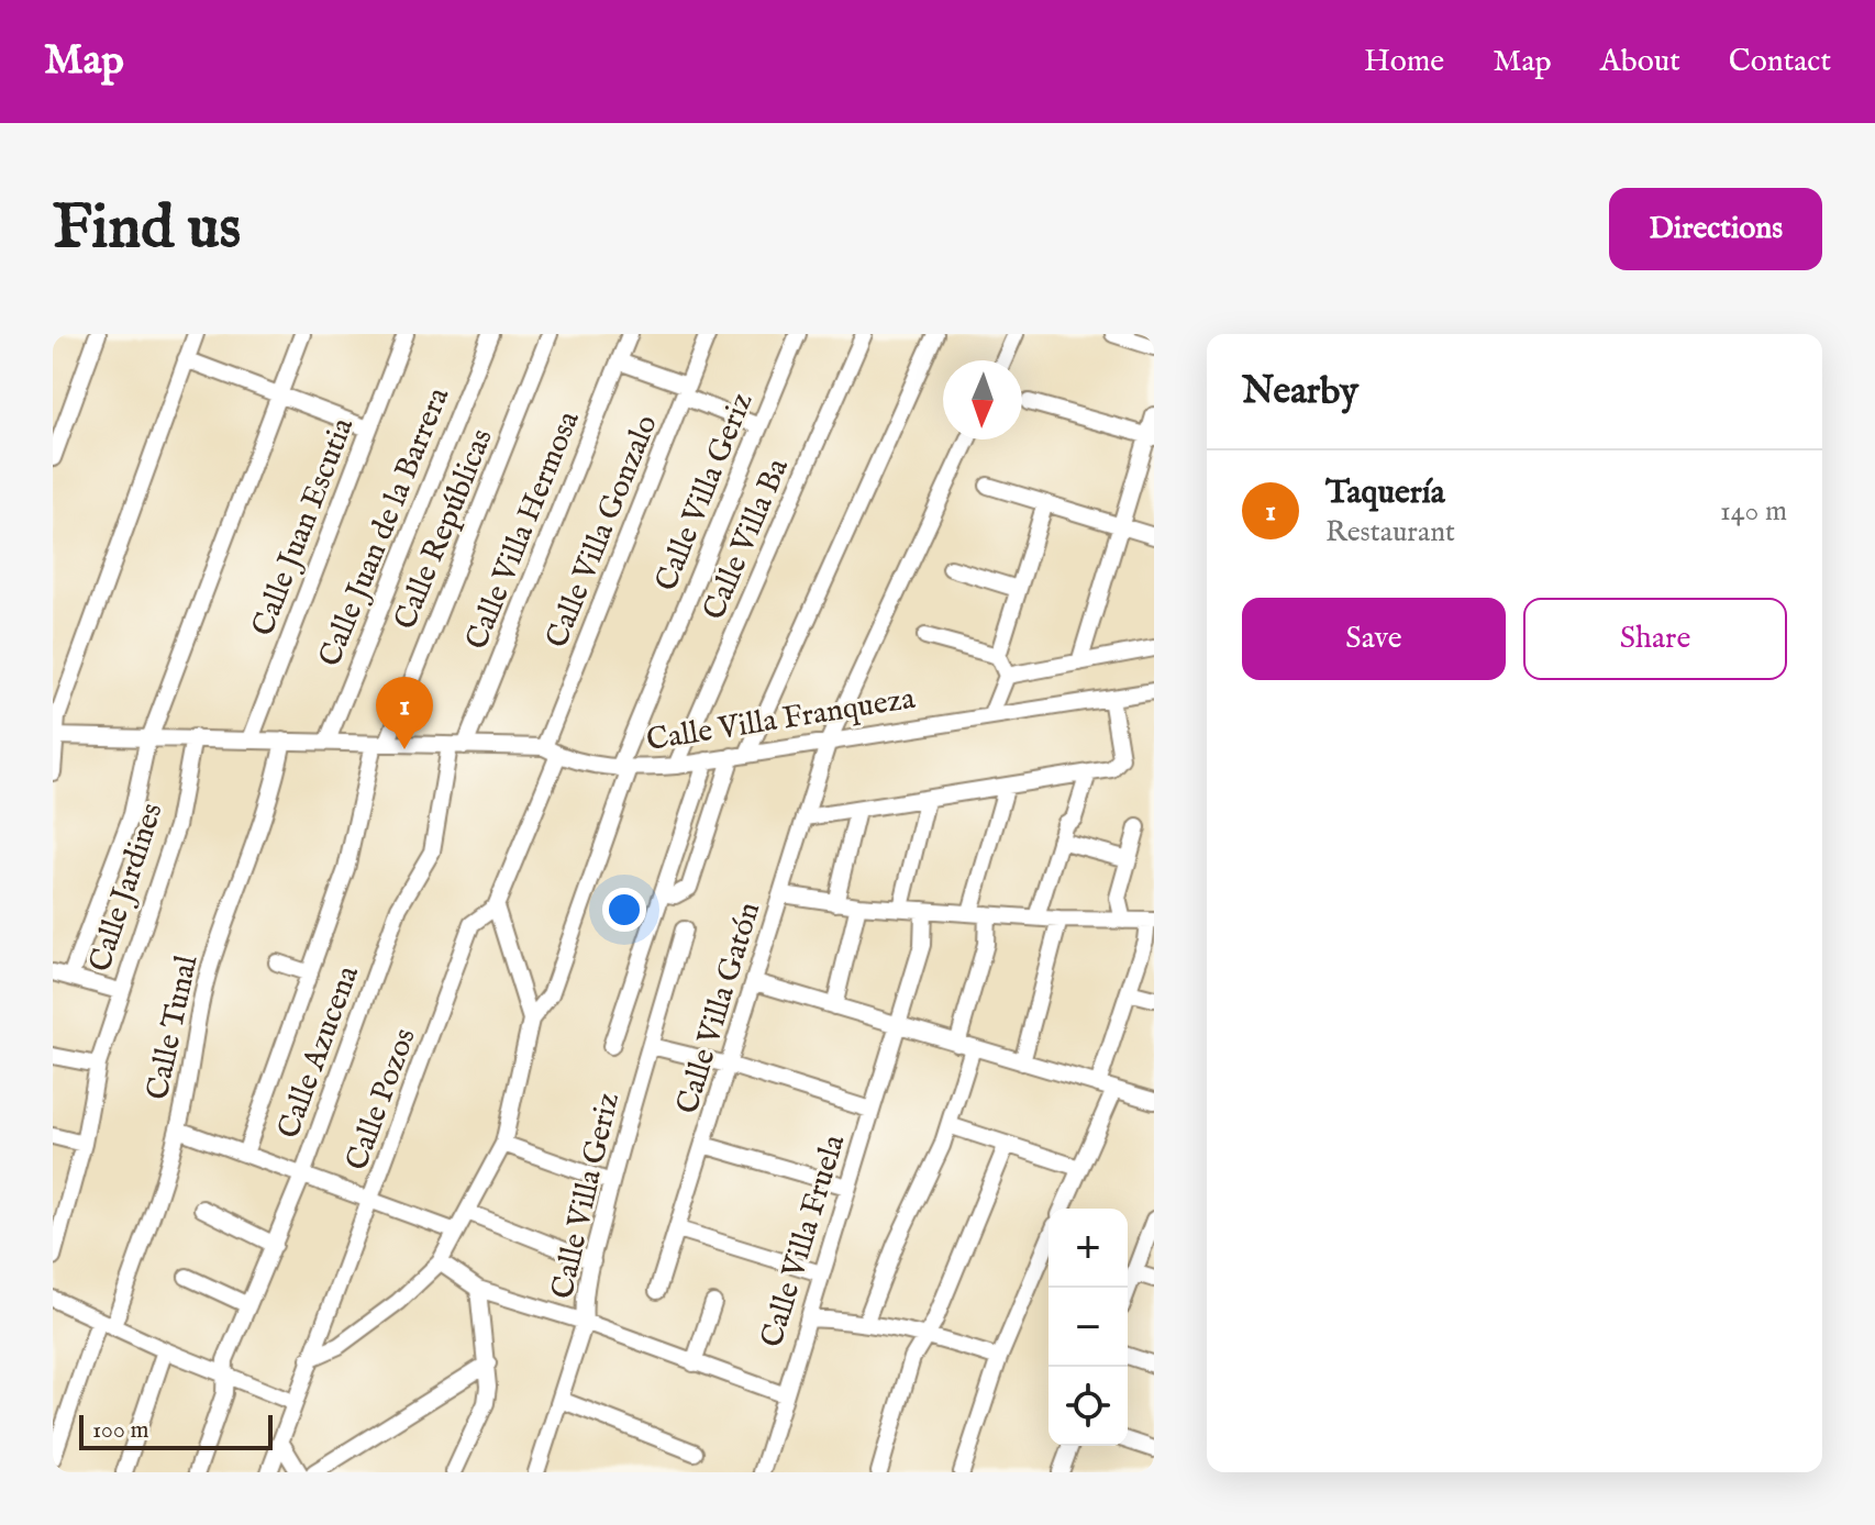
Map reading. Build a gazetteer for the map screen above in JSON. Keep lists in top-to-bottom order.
{
  "streets": {
    "street": [
      "Calle Villa Geriz",
      "Calle Juan Escutia",
      "Calle Juan de la Barrera",
      "Calle Repúblicas",
      "Calle Villa Hermosa",
      "Calle Villa Gonzalo",
      "Calle Villa Ba",
      "Calle Villa Franqueza",
      "Calle Jardines",
      "Calle Villa Gatón",
      "Calle Tunal",
      "Calle Azucena",
      "Calle Pozos",
      "Calle Villa Fruela"
    ]
  },
  "crossings": [
    ["Calle Villa Geriz", "Calle Villa Franqueza"],
    ["Calle Juan Escutia", "Calle Villa Franqueza"],
    ["Calle Juan de la Barrera", "Calle Villa Franqueza"],
    ["Calle Repúblicas", "Calle Villa Franqueza"],
    ["Calle Villa Hermosa", "Calle Villa Franqueza"],
    ["Calle Villa Hermosa", "Calle Azucena"],
    ["Calle Villa Gonzalo", "Calle Villa Franqueza"],
    ["Calle Villa Gonzalo", "Calle Pozos"],
    ["Calle Villa Ba", "Calle Villa Franqueza"],
    ["Calle Villa Franqueza", "Calle Jardines"],
    ["Calle Villa Franqueza", "Calle Villa Gatón"],
    ["Calle Villa Franqueza", "Calle Tunal"],
    ["Calle Villa Franqueza", "Calle Azucena"],
    ["Calle Villa Franqueza", "Calle Pozos"]
  ],
  "scale_bar": "100 m",
  "north": "bottom",
  "page": {
    "header": "Map",
    "nav": [
      "Home",
      "Map",
      "About",
      "Contact"
    ],
    "buttons": [
      "Directions",
      ["Save", "Share"]
    ],
    "title": "Find us",
    "heading": "Nearby",
    "list": [
      {
        "mark": "1",
        "name": "Taquería",
        "note": "Restaurant",
        "value": "140 m"
      }
    ],
    "pins": "1",
    "map_buttons": ["+", "−"],
    "scale": "100 m"
  }
}
